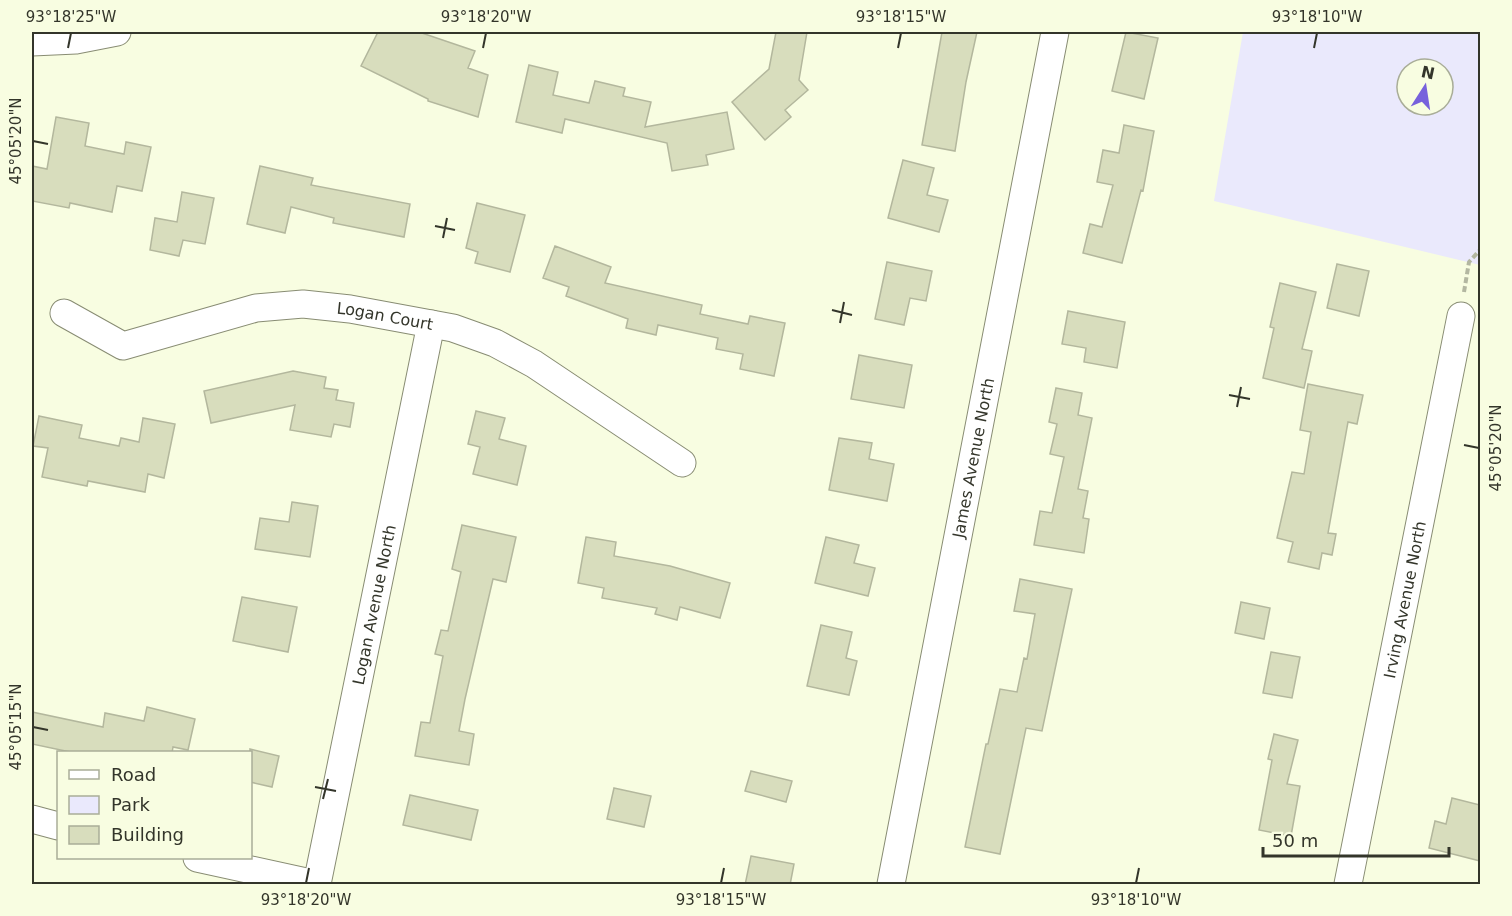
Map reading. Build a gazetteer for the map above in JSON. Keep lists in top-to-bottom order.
{
  "streets": {
    "street": [
      "Logan Court",
      "James Avenue North",
      "Irving Avenue North",
      "Logan Avenue North"
    ]
  },
  "crossings": [
    ["Logan Court", "Logan Avenue North"]
  ],
  "legend": ["Road", "Park", "Building"],
  "scale_bar": "50 m",
  "north": "top",
  "coordinates": [
    "93°18'25\"W",
    "93°18'20\"W",
    "93°18'15\"W",
    "93°18'10\"W",
    "45°05'20\"N",
    "45°05'15\"N"
  ]
}
